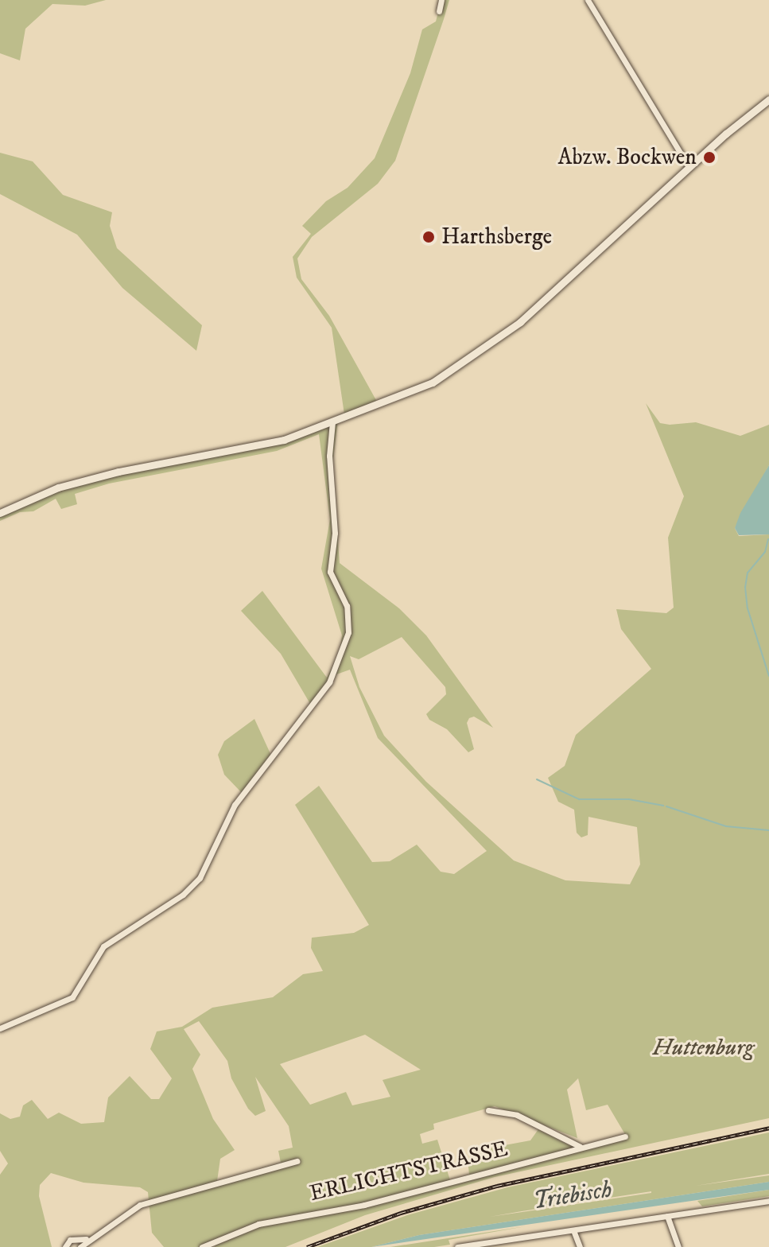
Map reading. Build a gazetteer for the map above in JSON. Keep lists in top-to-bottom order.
{
  "streets": {
    "street": ["ERLICHTSTRASSE"]
  },
  "water": ["Triebisch"],
  "parks": ["Huttenburg"],
  "places": ["Abzw. Bockwen", "Harthsberge"]
}
